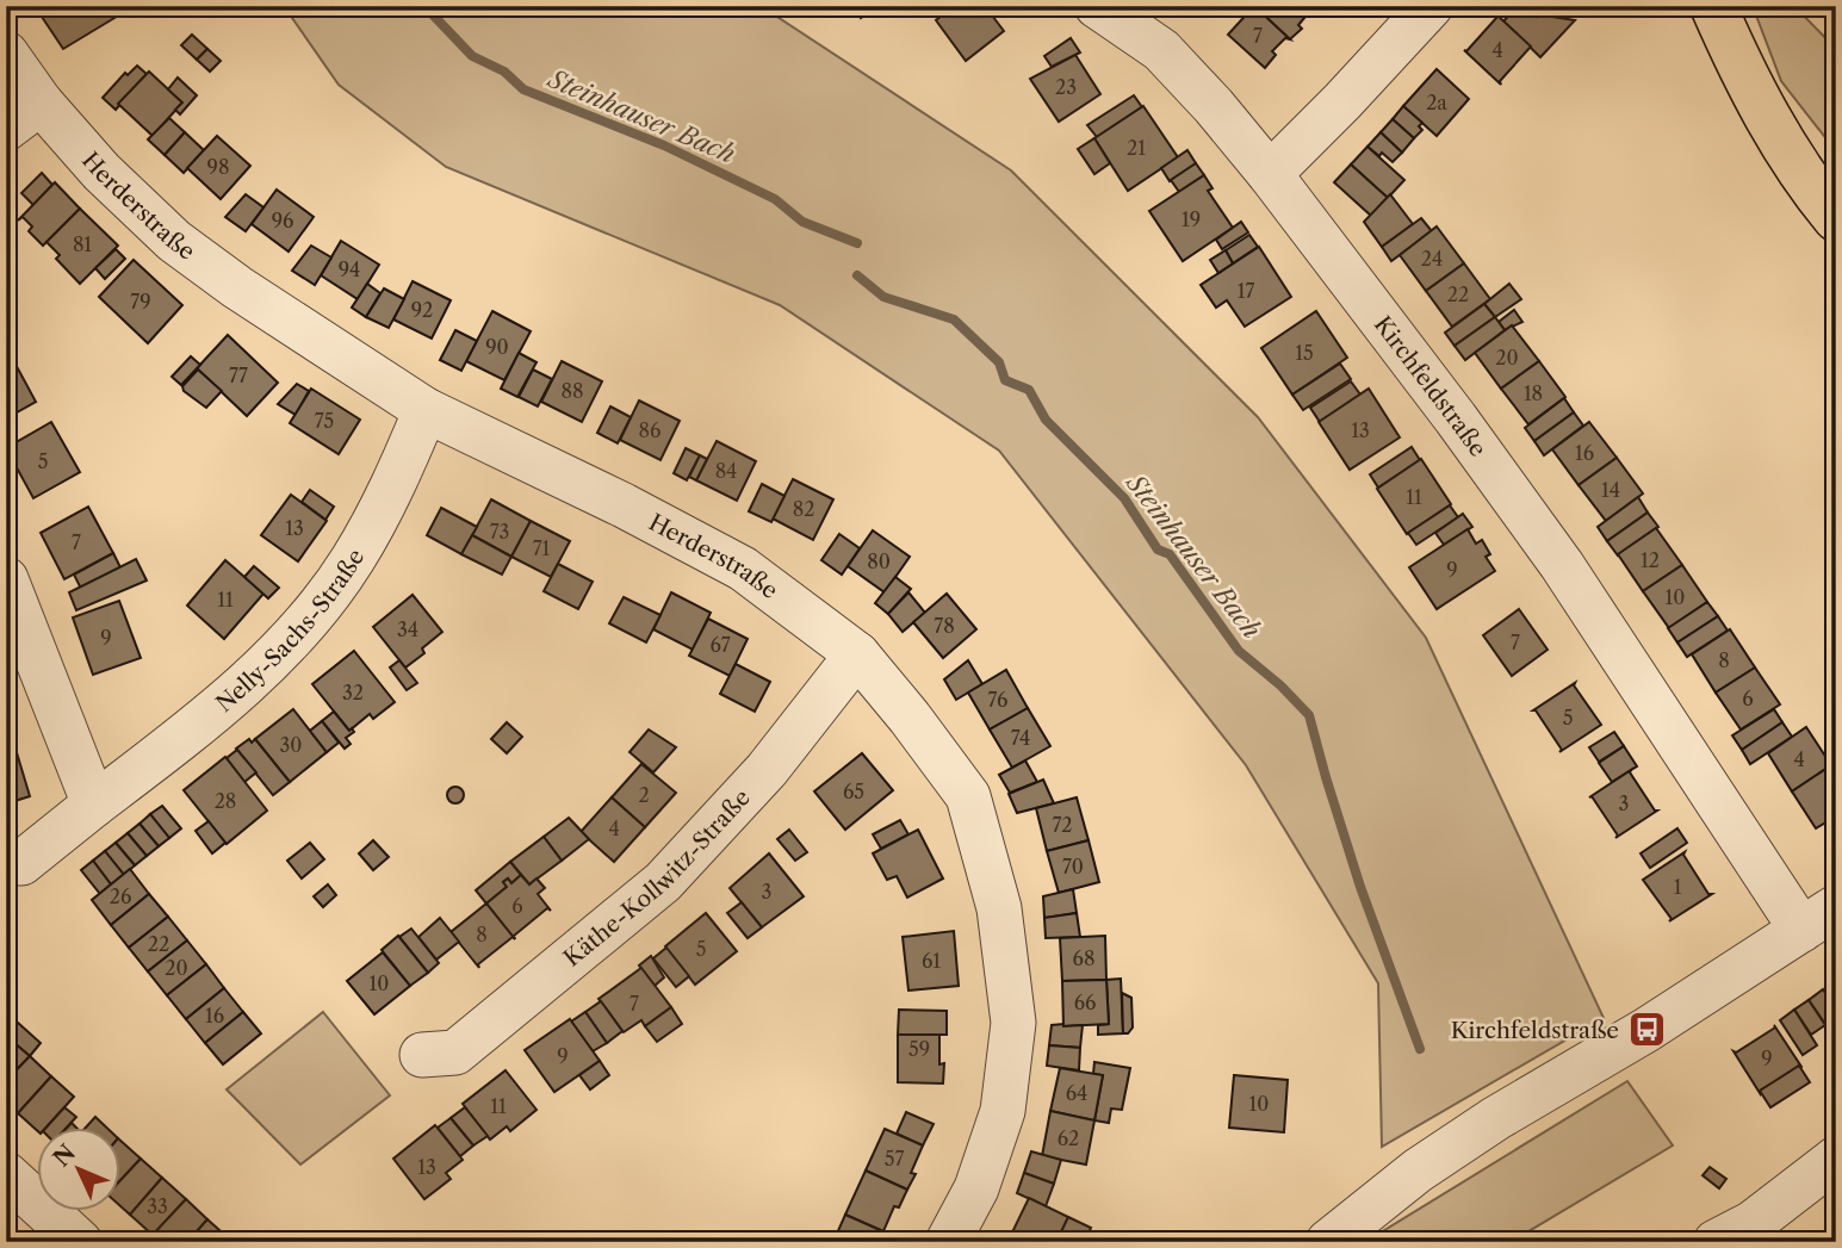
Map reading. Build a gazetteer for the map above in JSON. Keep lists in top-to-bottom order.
{
  "streets": {
    "street": [
      "Herderstraße",
      "Kirchfeldstraße",
      "Nelly-Sachs-Straße",
      "Käthe-Kollwitz-Straße"
    ]
  },
  "crossings": [
    ["Herderstraße", "Nelly-Sachs-Straße"],
    ["Herderstraße", "Käthe-Kollwitz-Straße"]
  ],
  "water": ["Steinhauser Bach"],
  "places": {
    "bus stop": ["Kirchfeldstraße"]
  },
  "house_numbers": [
    "7",
    "4",
    "23",
    "2a",
    "21",
    "98",
    "19",
    "96",
    "81",
    "24",
    "94",
    "17",
    "22",
    "79",
    "92",
    "90",
    "15",
    "20",
    "77",
    "88",
    "18",
    "75",
    "86",
    "13",
    "16",
    "5",
    "84",
    "14",
    "11",
    "82",
    "13",
    "73",
    "7",
    "71",
    "12",
    "80",
    "9",
    "10",
    "11",
    "78",
    "34",
    "9",
    "7",
    "67",
    "8",
    "32",
    "6",
    "76",
    "5",
    "74",
    "30",
    "4",
    "65",
    "2",
    "28",
    "3",
    "72",
    "4",
    "70",
    "1",
    "3",
    "26",
    "6",
    "8",
    "22",
    "5",
    "68",
    "61",
    "20",
    "10",
    "66",
    "7",
    "16",
    "59",
    "9",
    "9",
    "64",
    "10",
    "11",
    "62",
    "57",
    "13",
    "33"
  ],
  "north": "top left"
}
